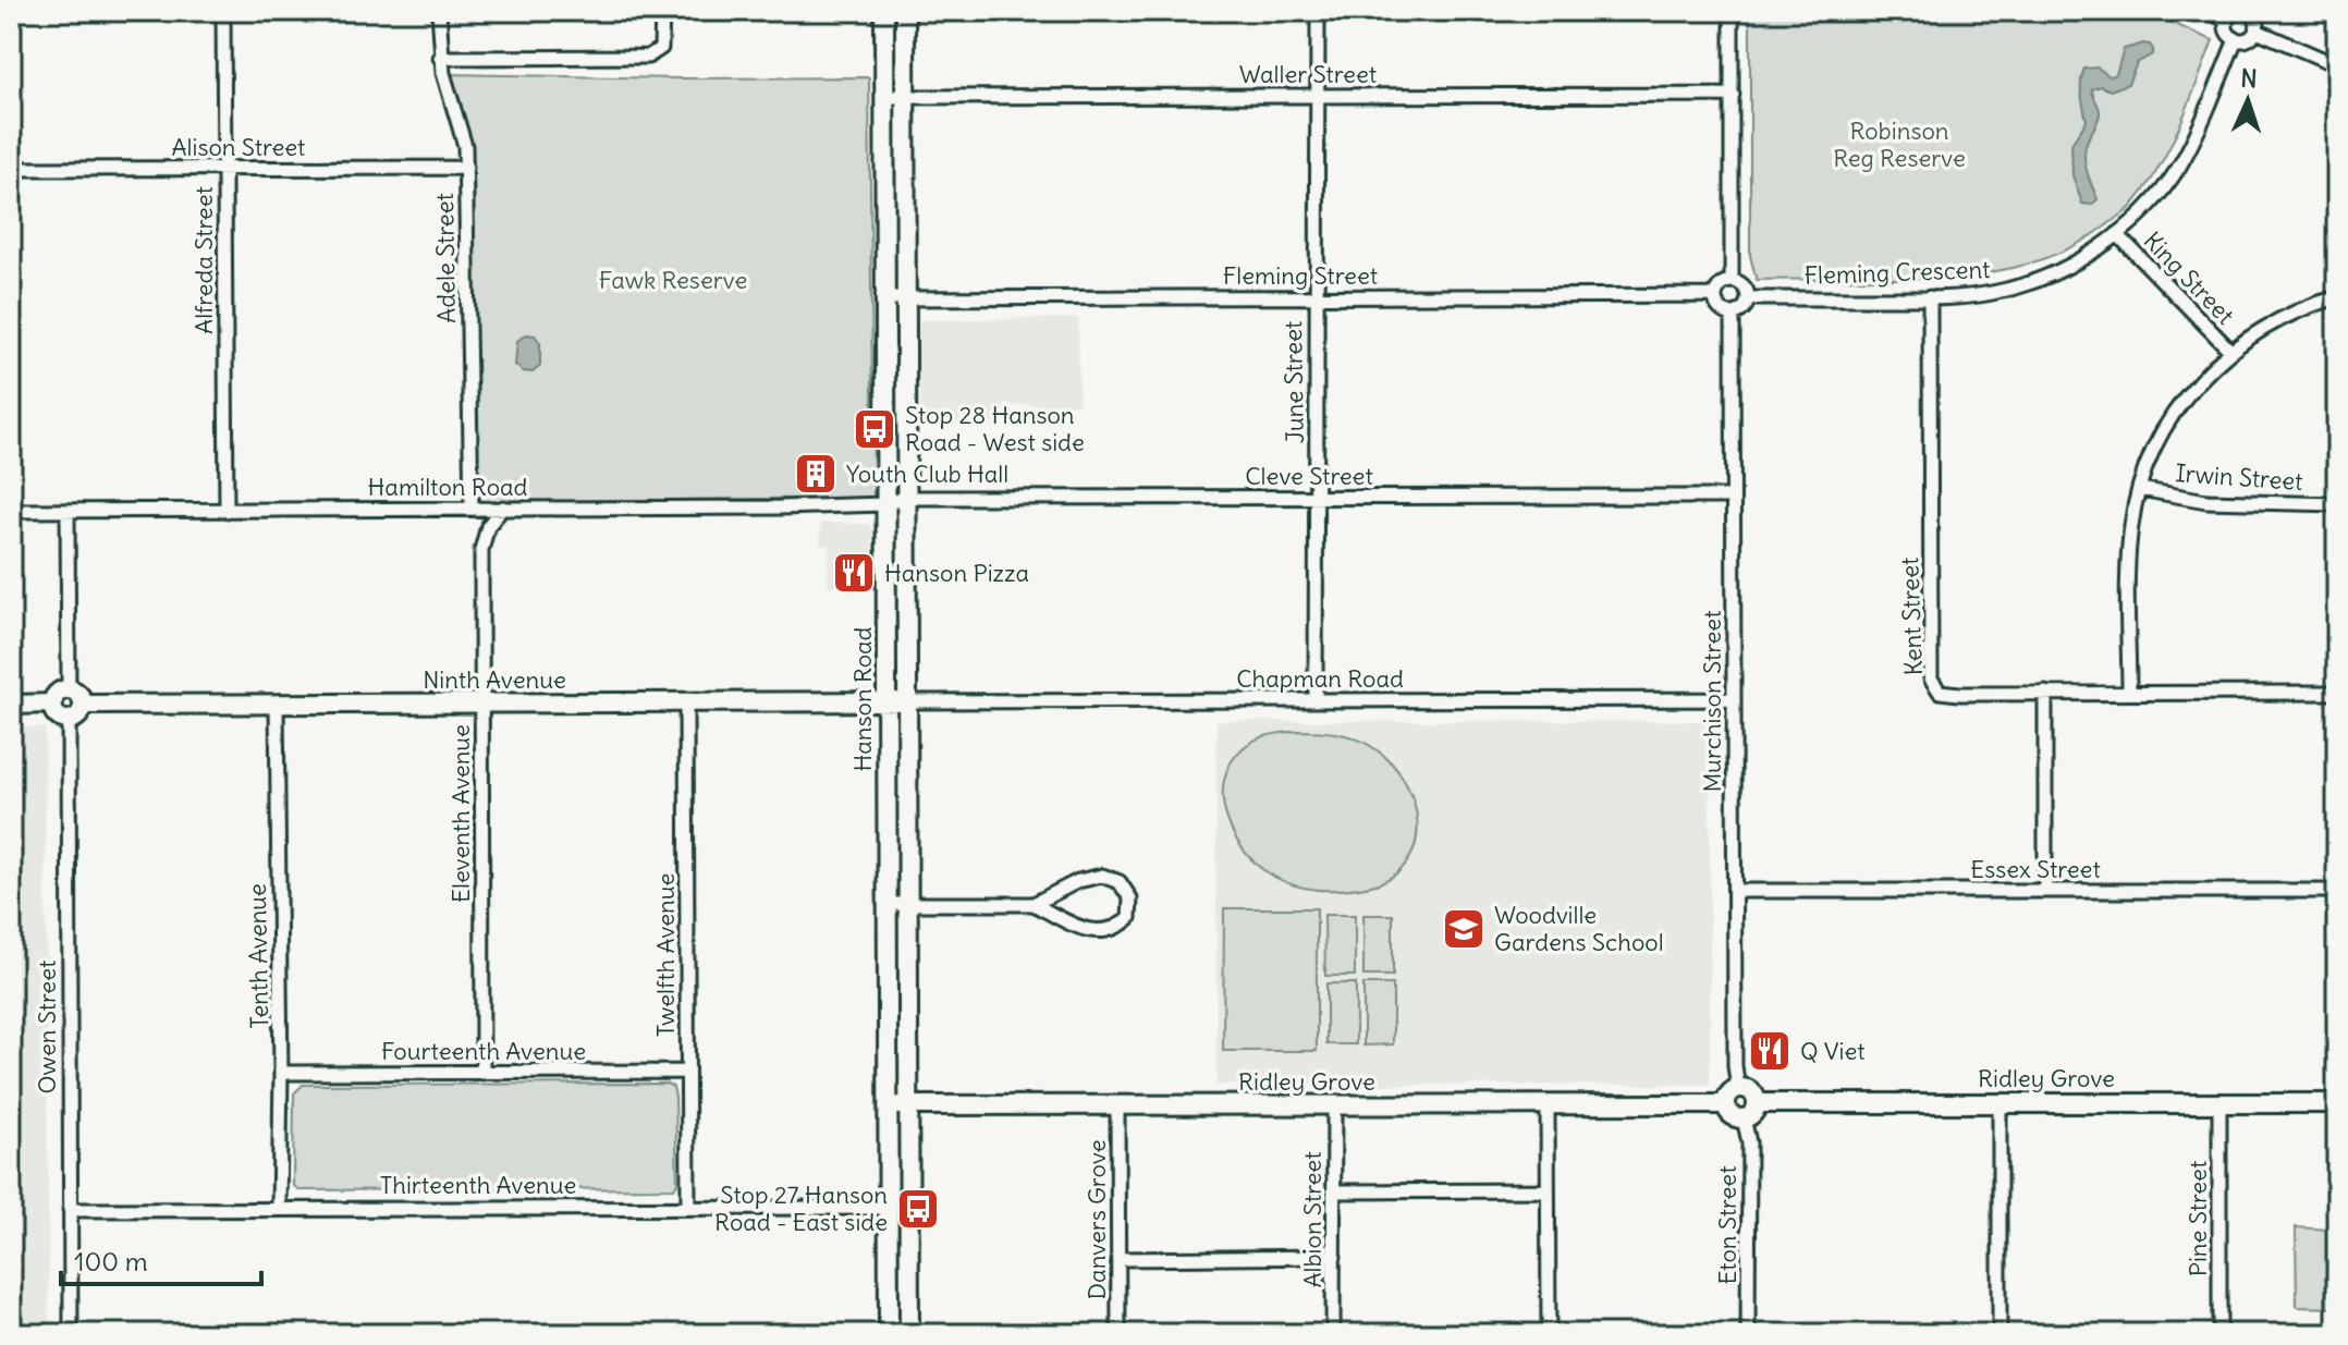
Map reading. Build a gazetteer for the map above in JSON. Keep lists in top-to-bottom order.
{
  "streets": {
    "main road": ["Ninth Avenue", "Hanson Road", "Ridley Grove"],
    "street": [
      "Waller Street",
      "Alison Street",
      "Adele Street",
      "Alfreda Street",
      "Fleming Crescent",
      "Fleming Street",
      "King Street",
      "June Street",
      "Cleve Street",
      "Irwin Street",
      "Hamilton Road",
      "Kent Street",
      "Chapman Road",
      "Murchison Street",
      "Eleventh Avenue",
      "Essex Street",
      "Twelfth Avenue",
      "Tenth Avenue",
      "Owen Street",
      "Fourteenth Avenue",
      "Thirteenth Avenue",
      "Pine Street",
      "Danvers Grove",
      "Albion Street",
      "Eton Street"
    ]
  },
  "crossings": [
    ["Waller Street", "June Street"],
    ["Waller Street", "Hanson Road"],
    ["Alison Street", "Adele Street"],
    ["Alison Street", "Alfreda Street"],
    ["Adele Street", "Hamilton Road"],
    ["Alfreda Street", "Hamilton Road"],
    ["Fleming Crescent", "Fleming Street"],
    ["Fleming Crescent", "King Street"],
    ["Fleming Crescent", "Kent Street"],
    ["Fleming Crescent", "Murchison Street"],
    ["Fleming Street", "June Street"],
    ["Fleming Street", "Hanson Road"],
    ["Fleming Street", "Murchison Street"],
    ["June Street", "Cleve Street"],
    ["June Street", "Chapman Road"],
    ["Cleve Street", "Hamilton Road"],
    ["Cleve Street", "Hanson Road"],
    ["Cleve Street", "Murchison Street"],
    ["Hamilton Road", "Hanson Road"],
    ["Hamilton Road", "Eleventh Avenue"],
    ["Chapman Road", "Ninth Avenue"],
    ["Chapman Road", "Hanson Road"],
    ["Chapman Road", "Murchison Street"],
    ["Ninth Avenue", "Hanson Road"],
    ["Ninth Avenue", "Eleventh Avenue"],
    ["Ninth Avenue", "Twelfth Avenue"],
    ["Ninth Avenue", "Tenth Avenue"],
    ["Ninth Avenue", "Owen Street"],
    ["Hanson Road", "Ridley Grove"],
    ["Hanson Road", "Thirteenth Avenue"],
    ["Murchison Street", "Essex Street"],
    ["Murchison Street", "Ridley Grove"],
    ["Murchison Street", "Eton Street"],
    ["Eleventh Avenue", "Fourteenth Avenue"],
    ["Twelfth Avenue", "Fourteenth Avenue"],
    ["Twelfth Avenue", "Thirteenth Avenue"],
    ["Tenth Avenue", "Fourteenth Avenue"],
    ["Tenth Avenue", "Thirteenth Avenue"],
    ["Owen Street", "Thirteenth Avenue"],
    ["Ridley Grove", "Pine Street"],
    ["Ridley Grove", "Danvers Grove"],
    ["Ridley Grove", "Albion Street"],
    ["Ridley Grove", "Eton Street"]
  ],
  "parks": ["Robinson Reg Reserve", "Fawk Reserve"],
  "places": {
    "bus stop": ["Stop 28 Hanson Road - West side", "Stop 27 Hanson Road - East side"],
    "building": ["Youth Club Hall"],
    "restaurant": ["Hanson Pizza", "Q Viet"],
    "school or university": ["Woodville Gardens School"]
  },
  "scale_bar": "100 m",
  "north": "top"
}
